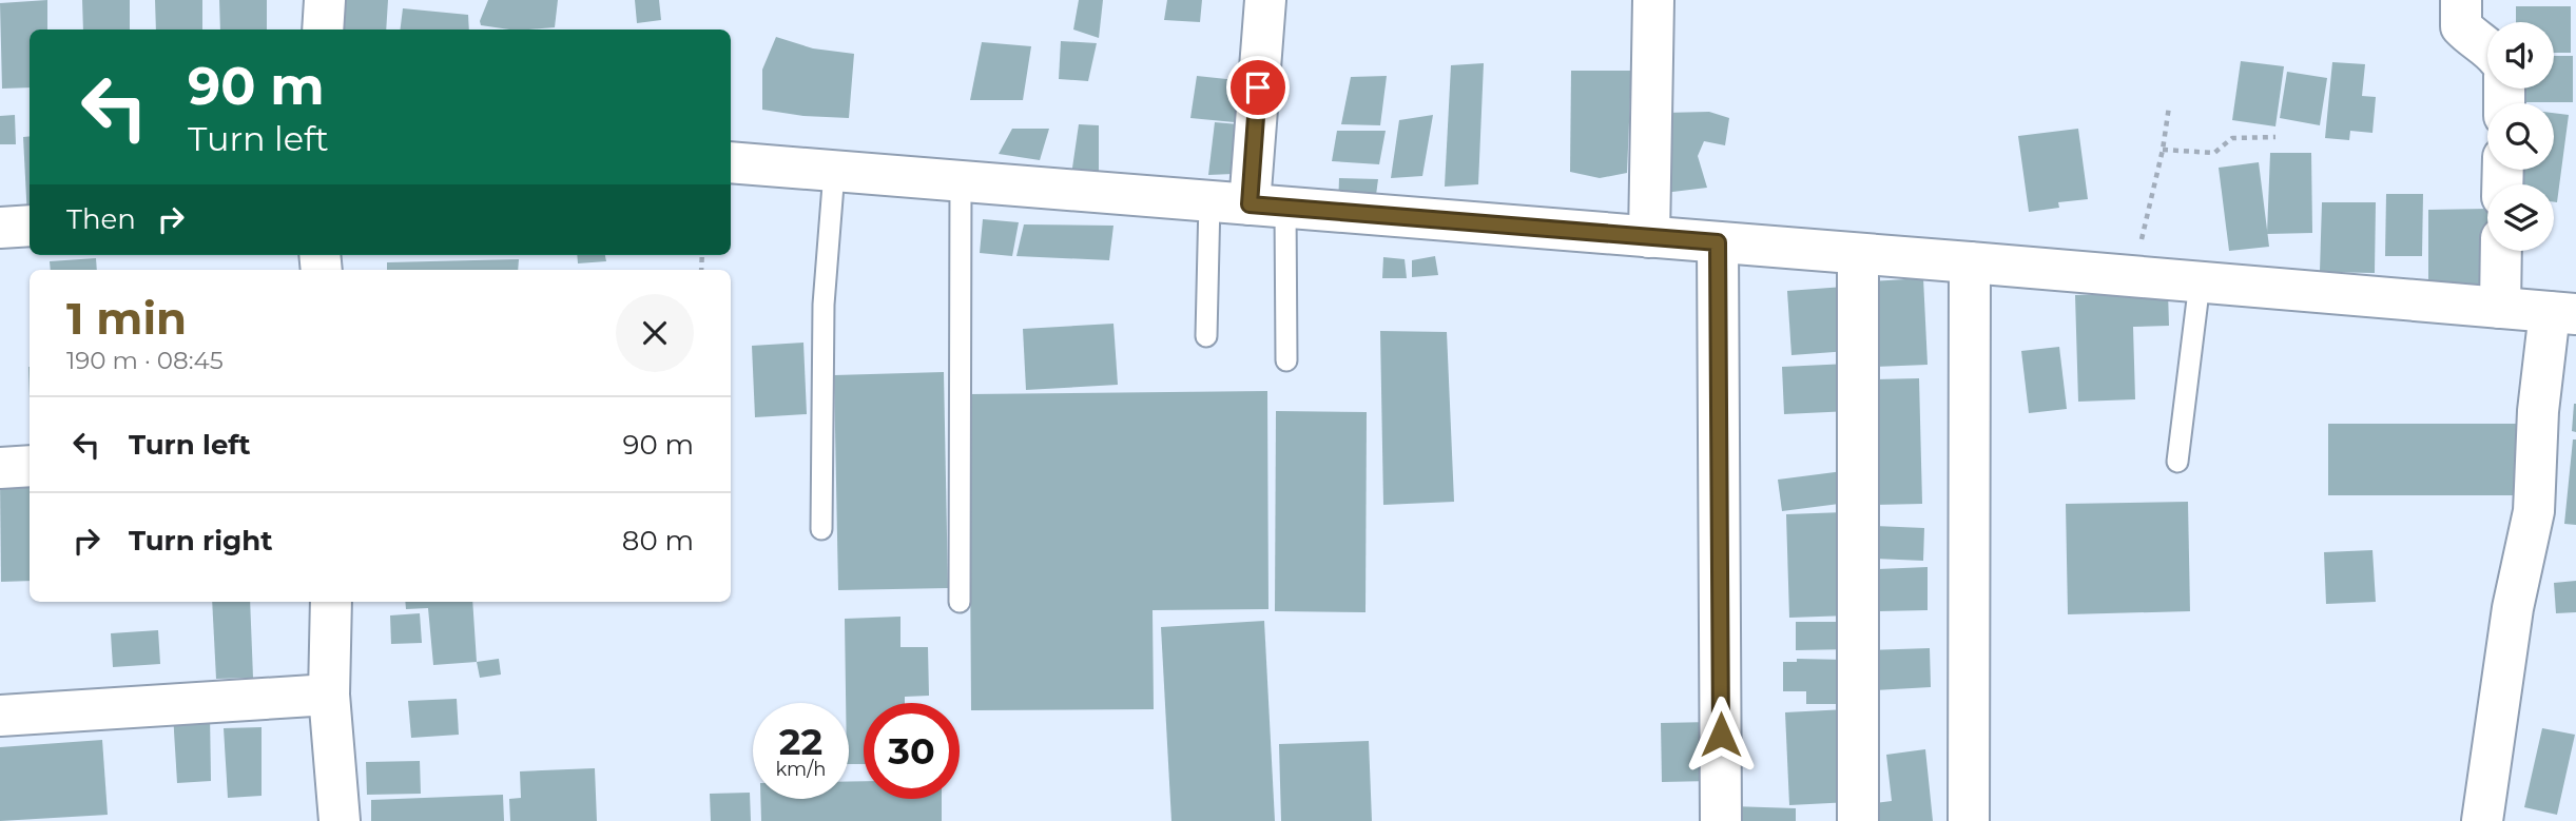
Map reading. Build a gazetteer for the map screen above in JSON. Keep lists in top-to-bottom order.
{
  "page": {
    "turn": ["90 m", "Turn left"],
    "then": "Then",
    "heading": ["1 min", "190 m · 08:45"],
    "list": [
      {
        "name": "Turn left",
        "value": "90 m"
      },
      {
        "name": "Turn right",
        "value": "80 m"
      }
    ],
    "speed": "22 km/h",
    "limit": "30"
  }
}
